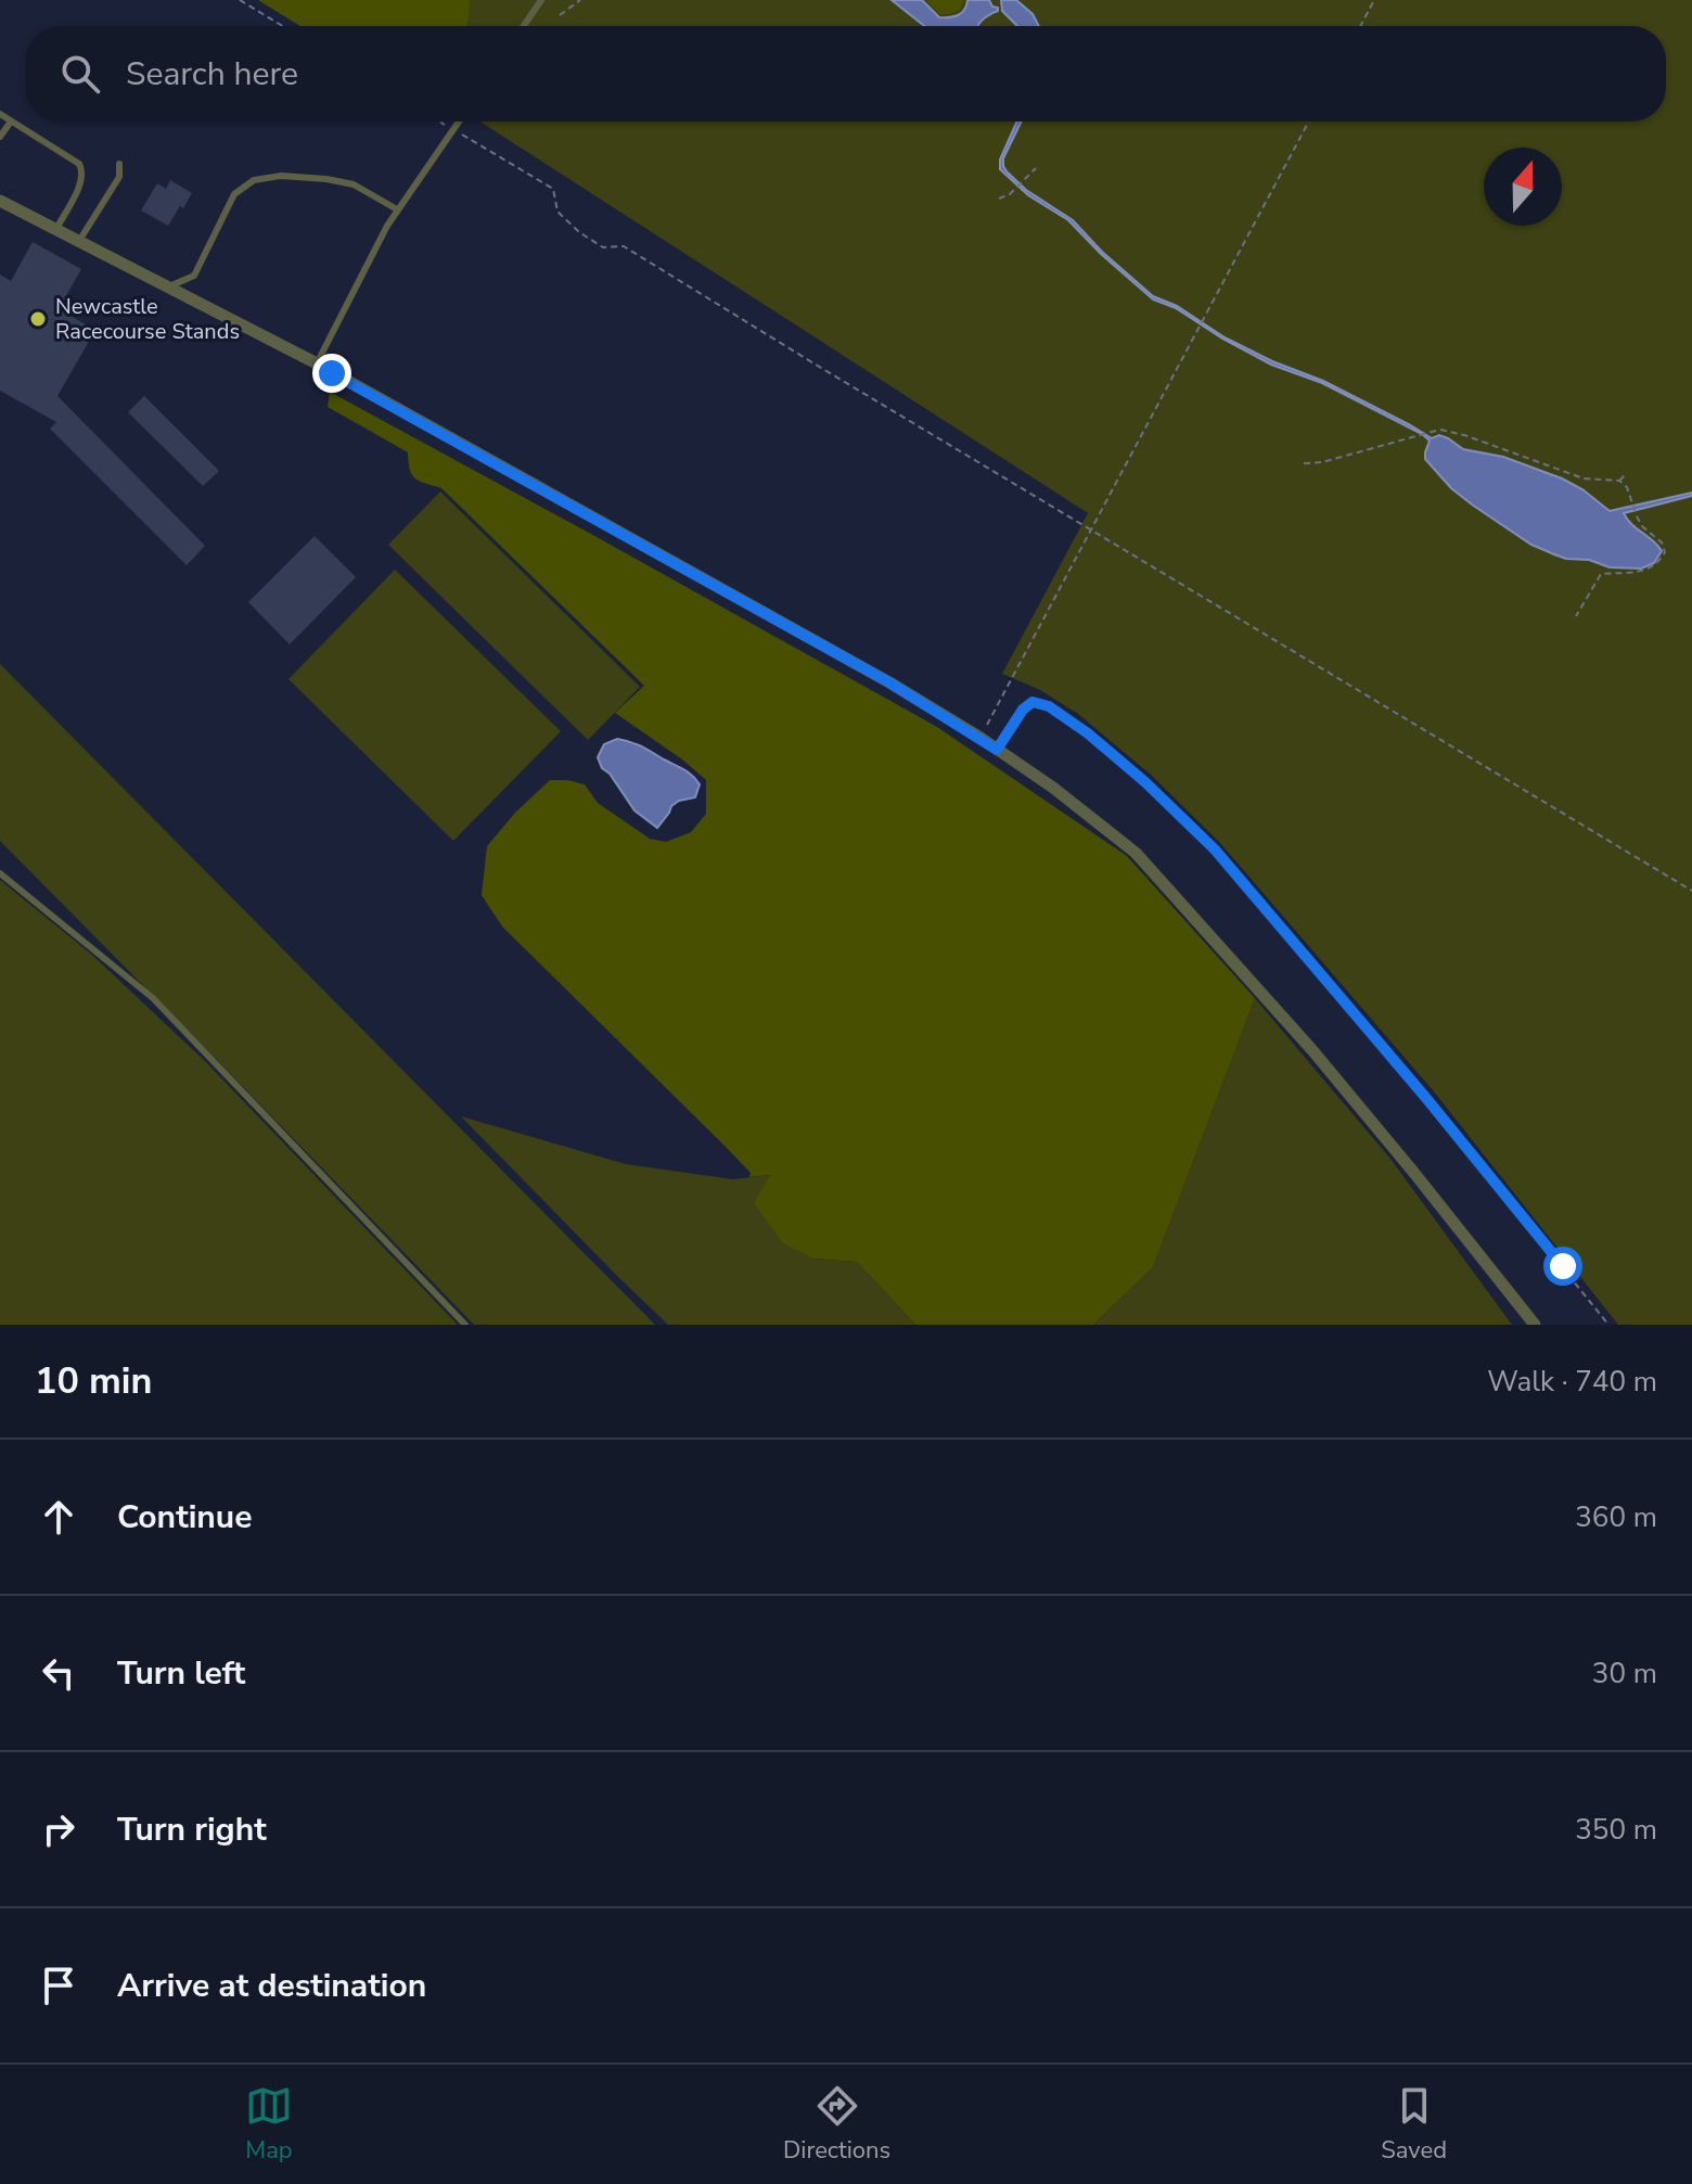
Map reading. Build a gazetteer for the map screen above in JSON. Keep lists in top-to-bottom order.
{
  "places": ["Newcastle Racecourse Stands"],
  "north": "top",
  "page": {
    "search": "Search here",
    "heading": ["10 min", "Walk · 740 m"],
    "list": [
      ["Continue", "360 m"],
      ["Turn left", "30 m"],
      ["Turn right", "350 m"],
      "Arrive at destination"
    ],
    "nav": ["Map", "Directions", "Saved"]
  }
}
